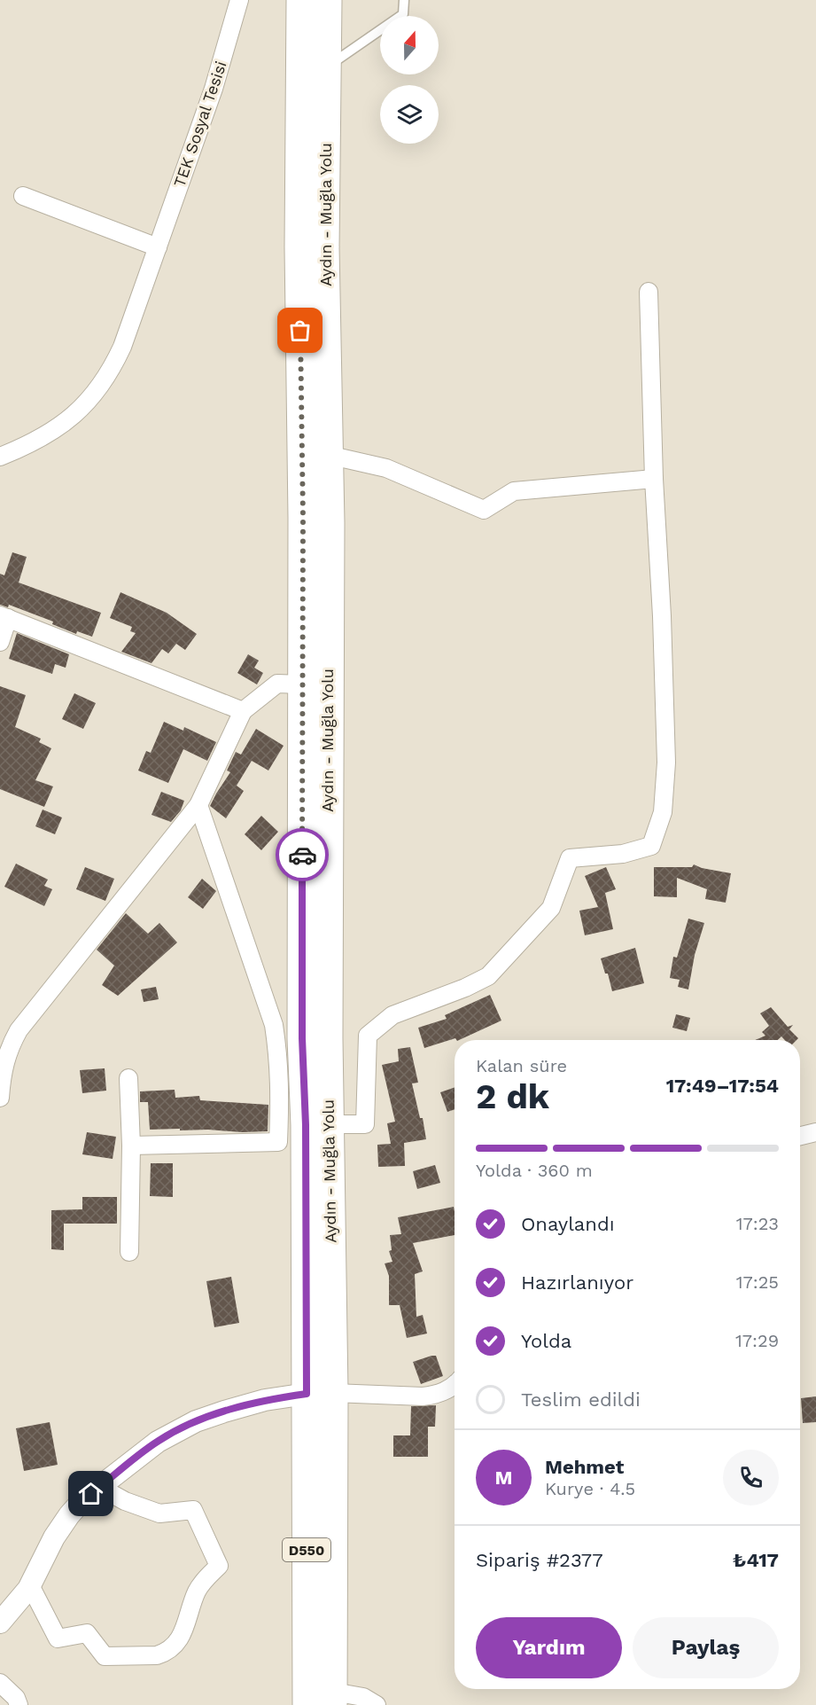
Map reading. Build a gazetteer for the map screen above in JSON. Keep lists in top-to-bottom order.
{
  "streets": {
    "highway": ["Aydın - Muğla Yolu", "D550"],
    "street": ["TEK Sosyal Tesisi"]
  },
  "north": "top",
  "page": {
    "heading": ["2 dk", "Kalan süre", "17:49–17:54"],
    "panel": [
      "Mehmet",
      "Kurye · 4.5",
      "Sipariş #2377",
      "₺417"
    ],
    "bar": "Yolda · 360 m",
    "list": [
      ["Onaylandı", "17:23"],
      ["Hazırlanıyor", "17:25"],
      ["Yolda", "17:29"],
      "Teslim edildi"
    ],
    "round": "M",
    "buttons": ["Yardım", "Paylaş"]
  }
}
